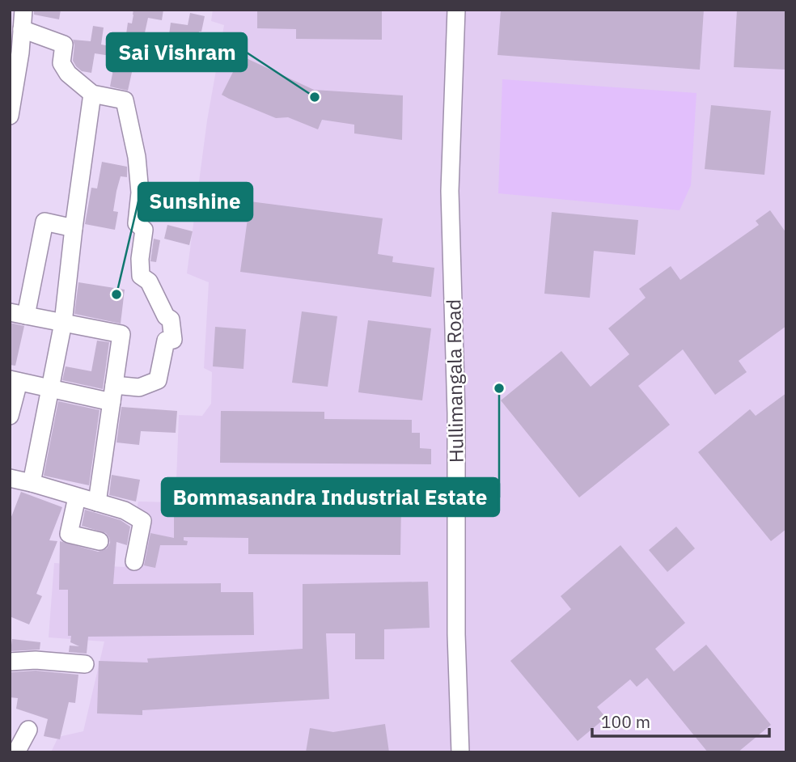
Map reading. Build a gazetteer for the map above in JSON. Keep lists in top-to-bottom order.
{
  "streets": {
    "street": ["Hullimangala Road"]
  },
  "places": ["Sai Vishram", "Sunshine", "Bommasandra Industrial Estate"],
  "scale_bar": "100 m"
}
